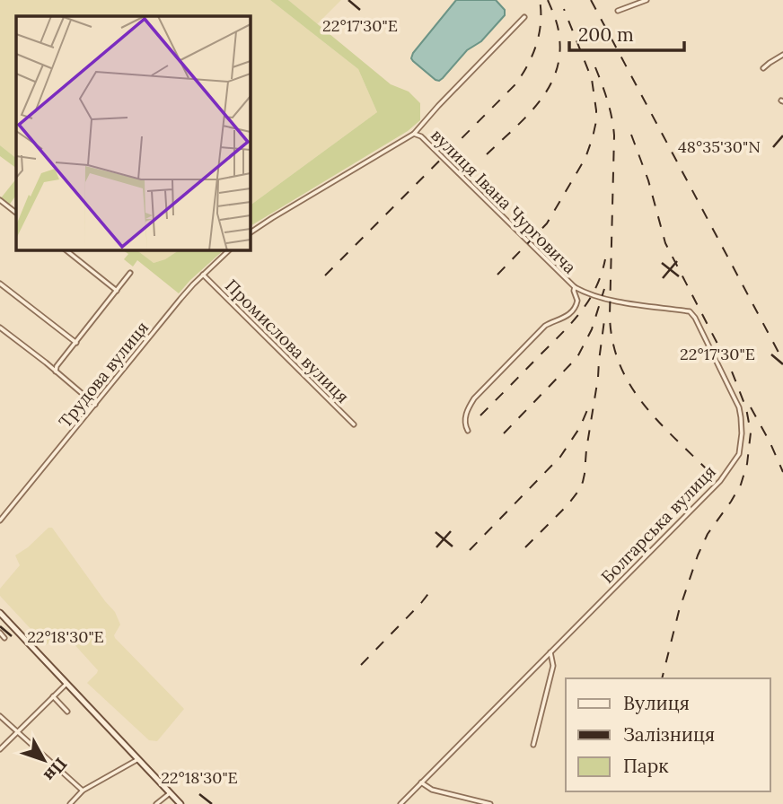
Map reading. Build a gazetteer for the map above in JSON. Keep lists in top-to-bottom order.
{
  "streets": {
    "street": [
      "вулиця Івана Чурговича",
      "Промислова вулиця",
      "Трудова вулиця",
      "Болгарська вулиця"
    ]
  },
  "crossings": [
    ["вулиця Івана Чурговича", "Болгарська вулиця"],
    ["Промислова вулиця", "Трудова вулиця"]
  ],
  "legend": ["Вулиця", "Залізниця", "Парк"],
  "scale_bar": "200 m",
  "north": "bottom right",
  "coordinates": ["22°17'30\"E", "48°35'30\"N", "22°18'30\"E"]
}
